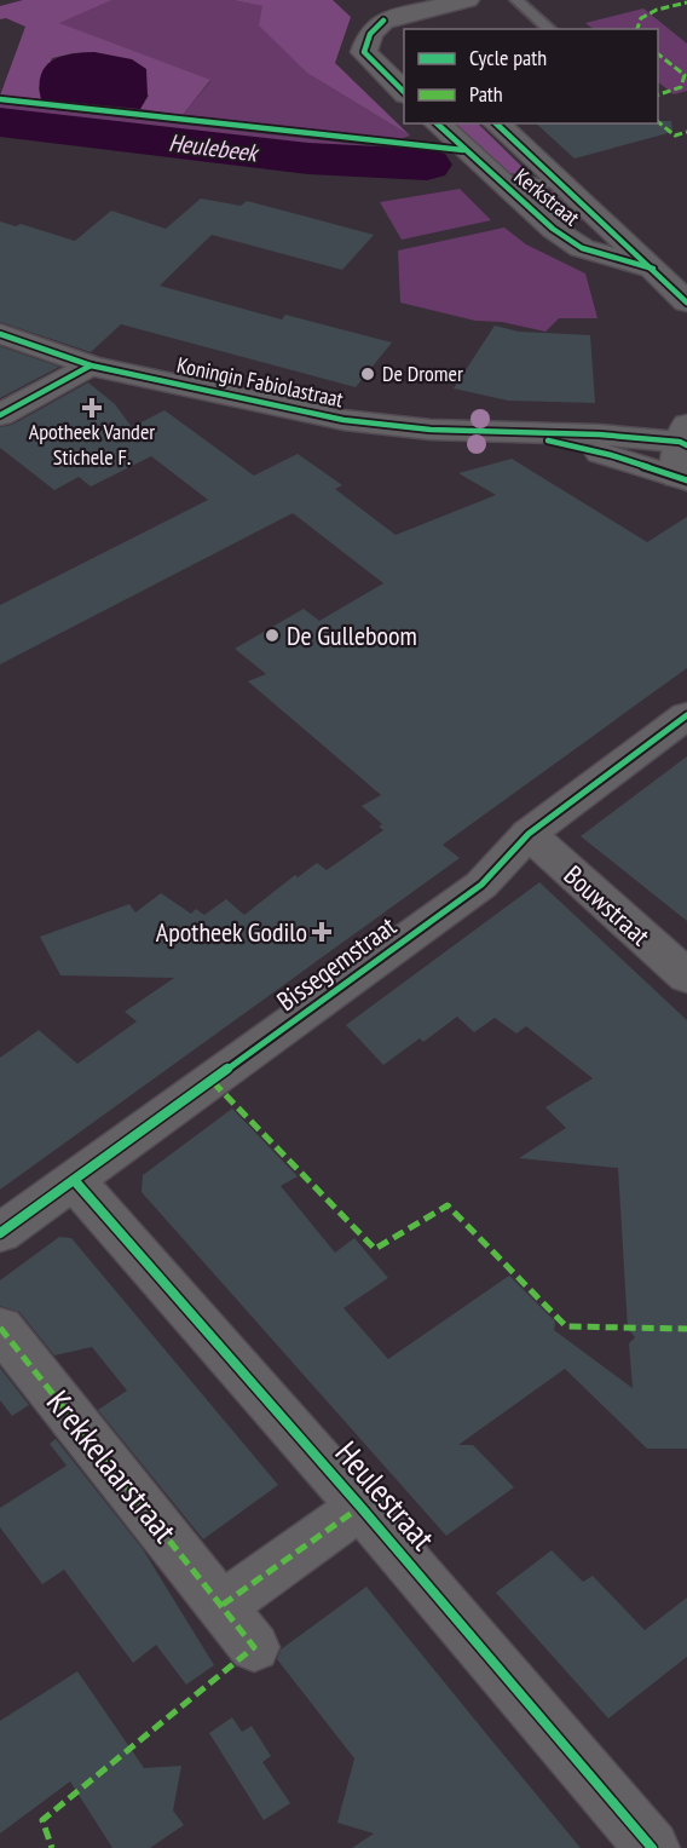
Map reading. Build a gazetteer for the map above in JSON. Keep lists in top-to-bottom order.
{
  "streets": {
    "street": [
      "Kerkstraat",
      "Koningin Fabiolastraat",
      "Bouwstraat",
      "Bissegemstraat",
      "Krekkelaarstraat",
      "Heulestraat"
    ]
  },
  "crossings": [
    ["Bouwstraat", "Bissegemstraat"],
    ["Bissegemstraat", "Heulestraat"]
  ],
  "water": ["Heulebeek"],
  "places": {
    "other": ["De Dromer", "De Gulleboom"],
    "health": ["Apotheek Vander Stichele F.", "Apotheek Godilo"]
  },
  "legend": ["Cycle path", "Path"]
}
